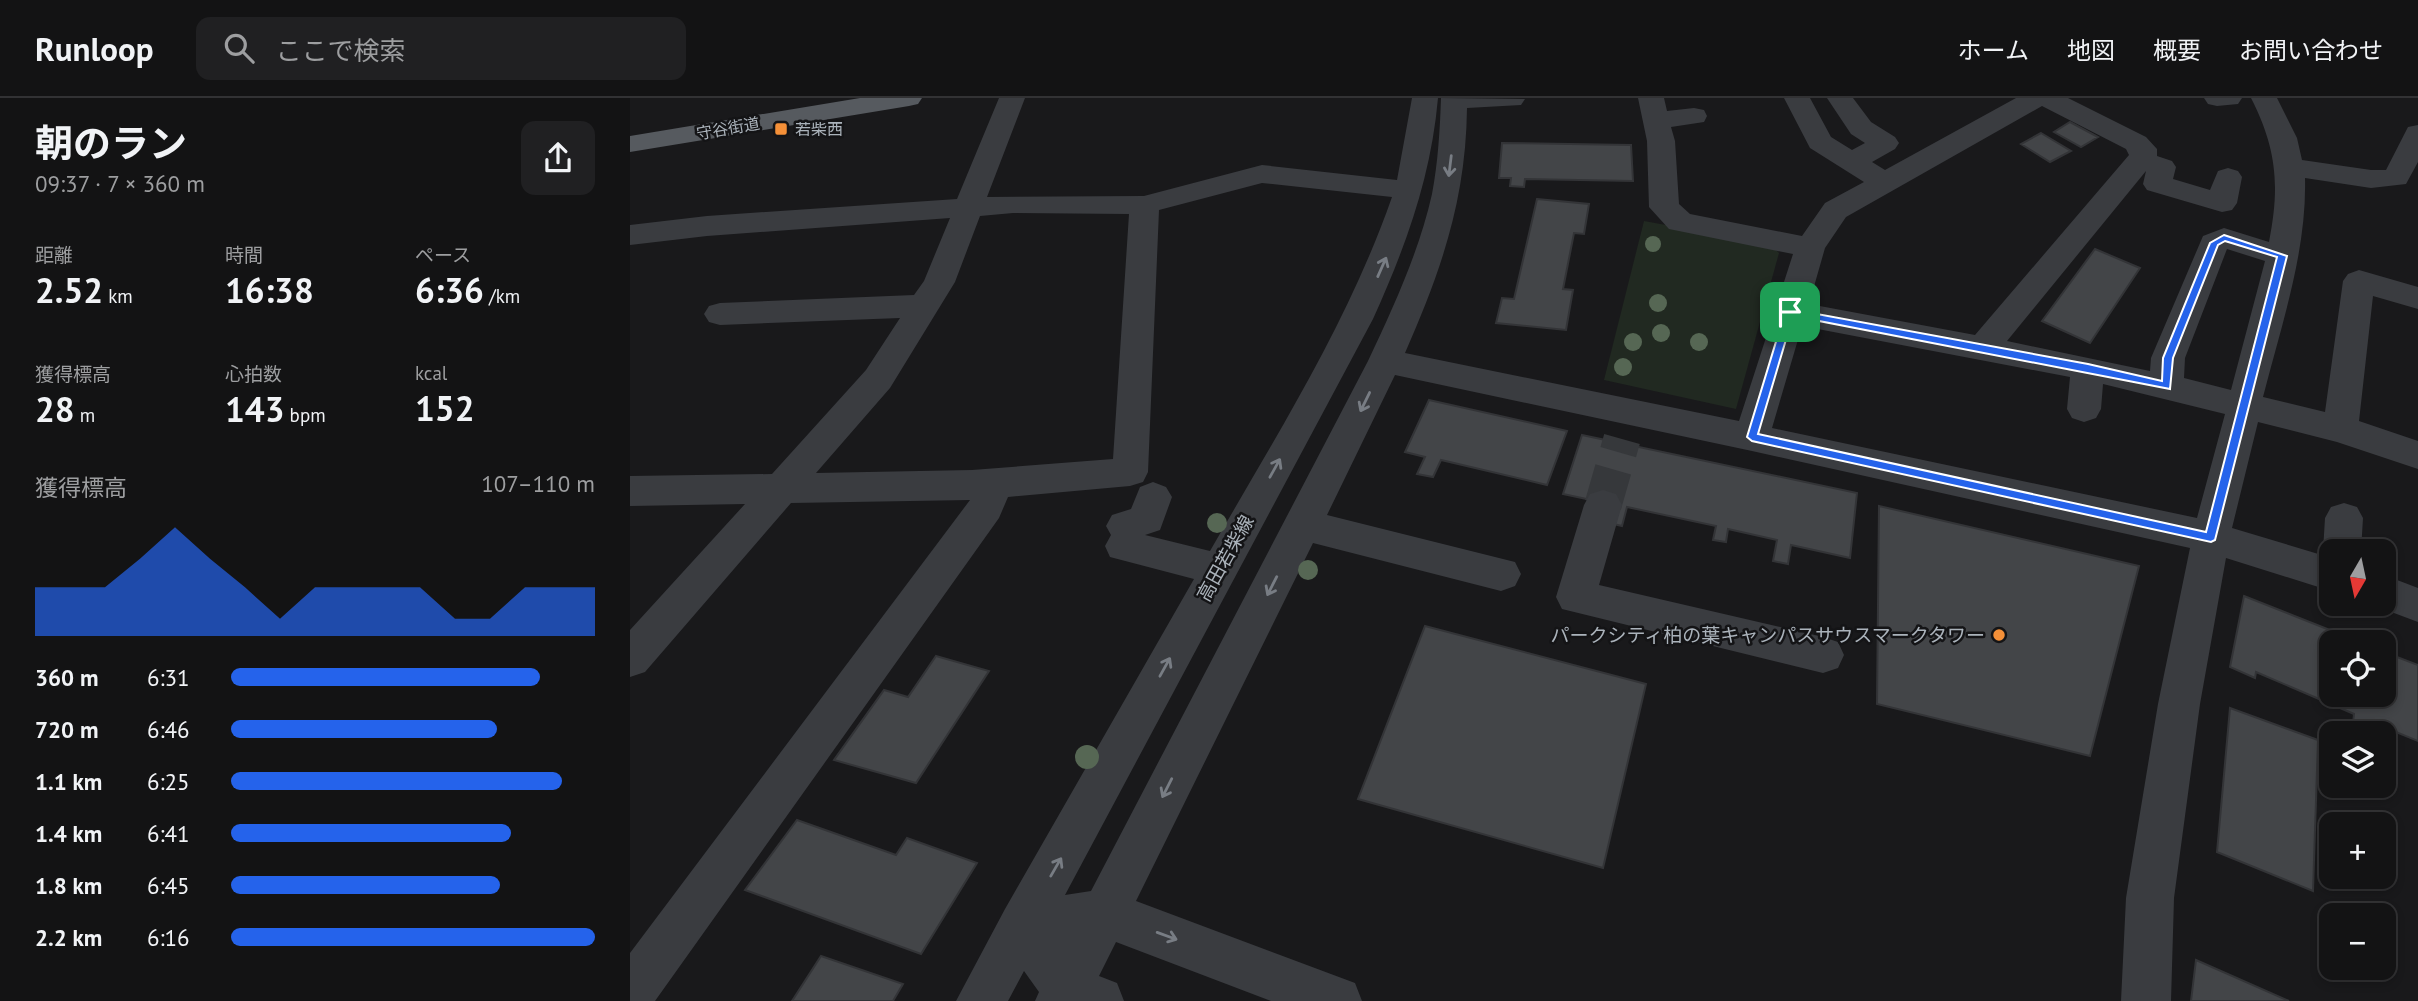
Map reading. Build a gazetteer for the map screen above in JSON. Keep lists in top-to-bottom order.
{
  "streets": {
    "main road": ["守谷街道"],
    "street": ["高田若柴線"]
  },
  "places": {
    "transit": ["若柴西"],
    "other": ["パークシティ柏の葉キャンパスサウスマークタワー"]
  },
  "north": "bottom",
  "page": {
    "header": "Runloop",
    "search": "ここで検索",
    "nav": [
      "ホーム",
      "地図",
      "概要",
      "お問い合わせ"
    ],
    "heading": ["朝のラン", "09:37 · 7 × 360 m"],
    "stats": [
      ["距離", "2.52 km"],
      ["時間", "16:38"],
      ["ペース", "6:36 /km"],
      ["獲得標高", "28 m"],
      ["心拍数", "143 bpm"],
      ["kcal", "152"]
    ],
    "chart": ["獲得標高", "107–110 m"],
    "map_buttons": ["+", "−"],
    "list": [
      {
        "name": "360 m",
        "note": "6:31"
      },
      {
        "name": "720 m",
        "note": "6:46"
      },
      {
        "name": "1.1 km",
        "note": "6:25"
      },
      {
        "name": "1.4 km",
        "note": "6:41"
      },
      {
        "name": "1.8 km",
        "note": "6:45"
      },
      {
        "name": "2.2 km",
        "note": "6:16"
      }
    ]
  }
}
